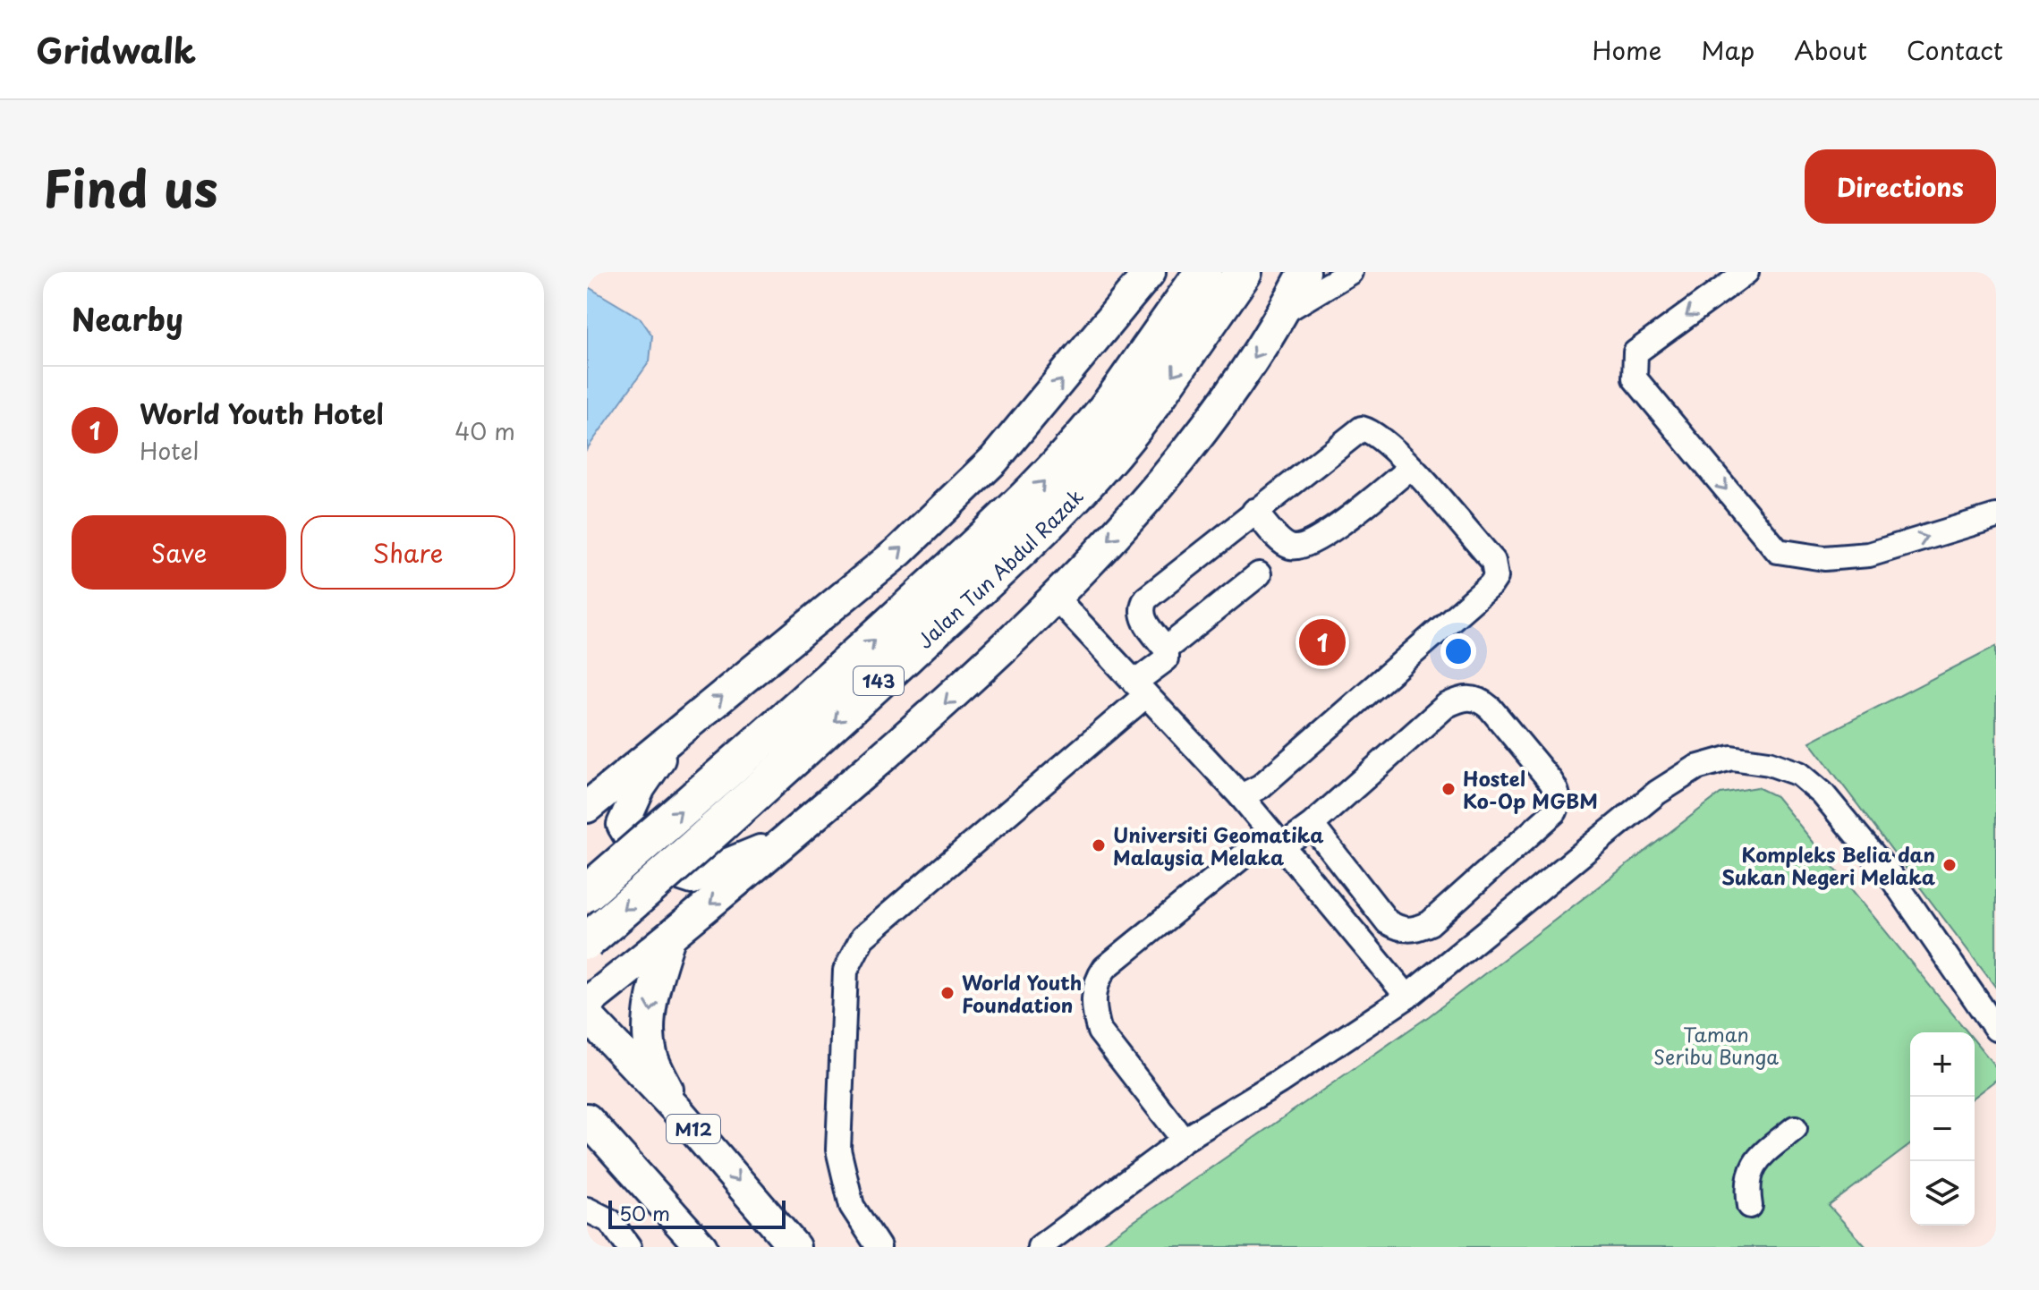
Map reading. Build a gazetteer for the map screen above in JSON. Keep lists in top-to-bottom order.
{
  "streets": {
    "highway": ["Jalan Tun Abdul Razak", "143"],
    "main road": ["M12"]
  },
  "parks": ["Taman Seribu Bunga"],
  "places": [
    "Hostel Ko-Op MGBM",
    "Universiti Geomatika Malaysia Melaka",
    "Kompleks Belia dan Sukan Negeri Melaka",
    "World Youth Foundation"
  ],
  "scale_bar": "50 m",
  "page": {
    "header": "Gridwalk",
    "nav": [
      "Home",
      "Map",
      "About",
      "Contact"
    ],
    "title": "Find us",
    "buttons": [
      "Directions",
      ["Save", "Share"]
    ],
    "heading": "Nearby",
    "list": [
      {
        "mark": "1",
        "name": "World Youth Hotel",
        "note": "Hotel",
        "value": "40 m"
      }
    ],
    "pins": "1",
    "map_buttons": ["+", "−"],
    "scale": "50 m"
  }
}
